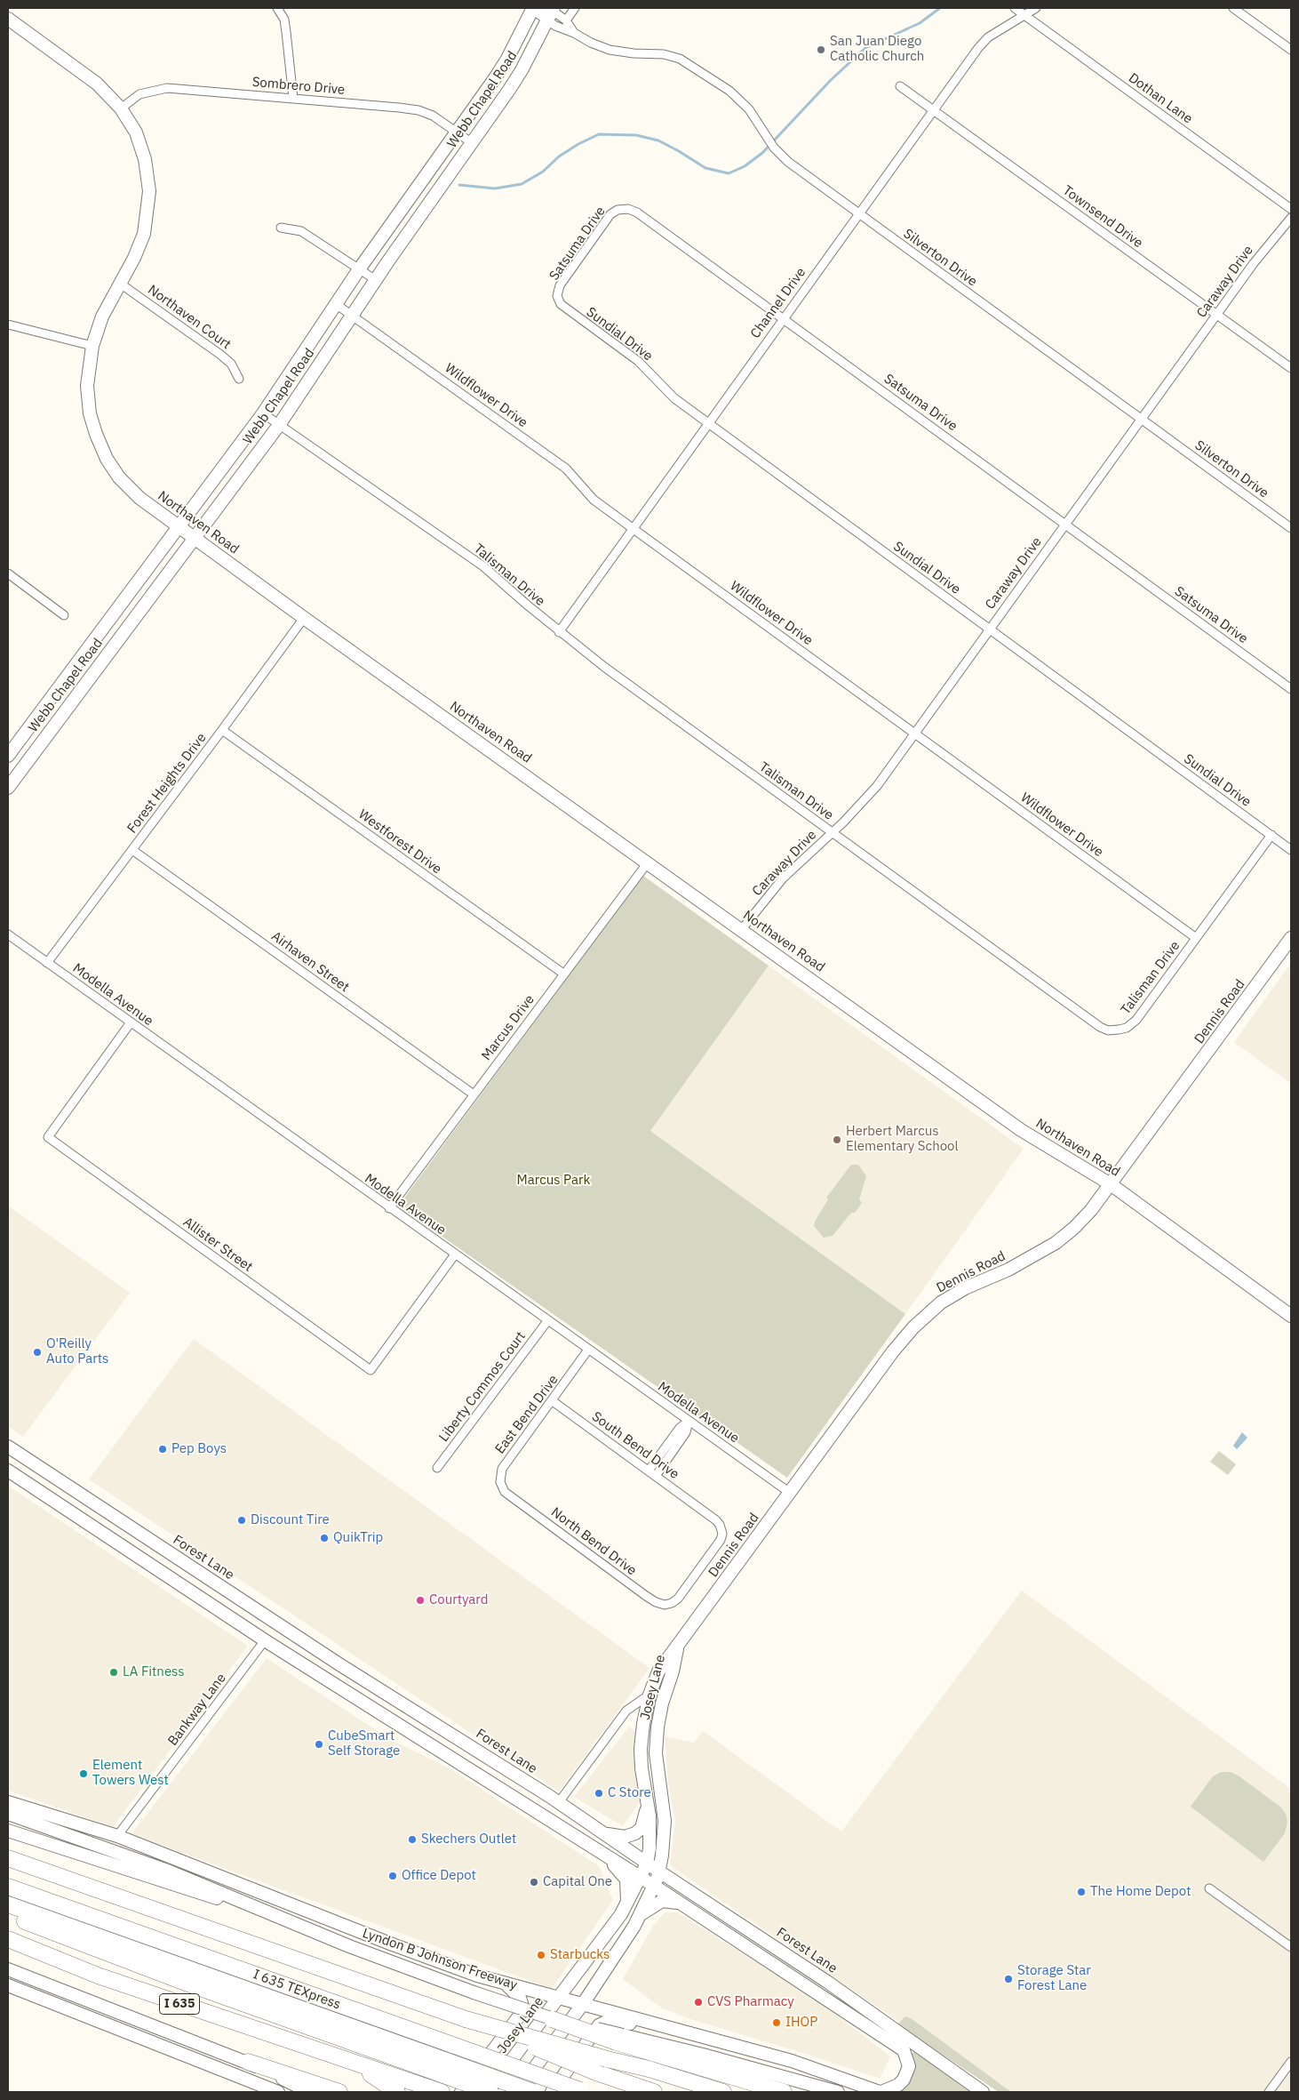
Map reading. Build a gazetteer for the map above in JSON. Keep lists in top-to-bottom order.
{
  "streets": {
    "highway": ["I 635 TEXpress", "I 635"],
    "main road": [
      "Webb Chapel Road",
      "Northaven Road",
      "Dennis Road",
      "Forest Lane",
      "Josey Lane",
      "Lyndon B Johnson Freeway"
    ],
    "street": [
      "Sombrero Drive",
      "Dothan Lane",
      "Townsend Drive",
      "Satsuma Drive",
      "Silverton Drive",
      "Caraway Drive",
      "Channel Drive",
      "Northaven Court",
      "Sundial Drive",
      "Wildflower Drive",
      "Talisman Drive",
      "Forest Heights Drive",
      "Westforest Drive",
      "Airhaven Street",
      "Modella Avenue",
      "Marcus Drive",
      "Allister Street",
      "Liberty Commos Court",
      "East Bend Drive",
      "South Bend Drive",
      "North Bend Drive",
      "Bankway Lane"
    ]
  },
  "crossings": [
    ["Sombrero Drive", "Webb Chapel Road"],
    ["Sombrero Drive", "Northaven Road"],
    ["Dothan Lane", "Channel Drive"],
    ["Webb Chapel Road", "Silverton Drive"],
    ["Webb Chapel Road", "Wildflower Drive"],
    ["Webb Chapel Road", "Northaven Road"],
    ["Webb Chapel Road", "Talisman Drive"],
    ["Townsend Drive", "Caraway Drive"],
    ["Townsend Drive", "Channel Drive"],
    ["Satsuma Drive", "Caraway Drive"],
    ["Satsuma Drive", "Channel Drive"],
    ["Satsuma Drive", "Sundial Drive"],
    ["Silverton Drive", "Caraway Drive"],
    ["Silverton Drive", "Channel Drive"],
    ["Caraway Drive", "Sundial Drive"],
    ["Caraway Drive", "Wildflower Drive"],
    ["Caraway Drive", "Northaven Road"],
    ["Caraway Drive", "Talisman Drive"],
    ["Channel Drive", "Sundial Drive"],
    ["Channel Drive", "Wildflower Drive"],
    ["Channel Drive", "Talisman Drive"],
    ["Northaven Court", "Northaven Road"],
    ["Sundial Drive", "Talisman Drive"],
    ["Wildflower Drive", "Talisman Drive"],
    ["Northaven Road", "Forest Heights Drive"],
    ["Northaven Road", "Dennis Road"],
    ["Northaven Road", "Marcus Drive"],
    ["Forest Heights Drive", "Westforest Drive"],
    ["Forest Heights Drive", "Airhaven Street"],
    ["Forest Heights Drive", "Modella Avenue"],
    ["Westforest Drive", "Marcus Drive"],
    ["Airhaven Street", "Marcus Drive"],
    ["Modella Avenue", "Dennis Road"],
    ["Modella Avenue", "Marcus Drive"],
    ["Modella Avenue", "Allister Street"],
    ["Modella Avenue", "Liberty Commos Court"],
    ["Modella Avenue", "East Bend Drive"],
    ["Dennis Road", "Josey Lane"],
    ["East Bend Drive", "South Bend Drive"],
    ["East Bend Drive", "North Bend Drive"],
    ["South Bend Drive", "North Bend Drive"],
    ["Forest Lane", "Josey Lane"],
    ["Forest Lane", "Bankway Lane"],
    ["Josey Lane", "Lyndon B Johnson Freeway"],
    ["Bankway Lane", "Lyndon B Johnson Freeway"]
  ],
  "parks": ["Marcus Park"],
  "places": [
    "San Juan Diego Catholic Church",
    "Herbert Marcus Elementary School",
    "O'Reilly Auto Parts",
    "Pep Boys",
    "Discount Tire",
    "QuikTrip",
    "Courtyard",
    "LA Fitness",
    "CubeSmart Self Storage",
    "Element Towers West",
    "C Store",
    "Skechers Outlet",
    "Office Depot",
    "Capital One",
    "The Home Depot",
    "Starbucks",
    "Storage Star Forest Lane",
    "CVS Pharmacy",
    "IHOP"
  ]
}
